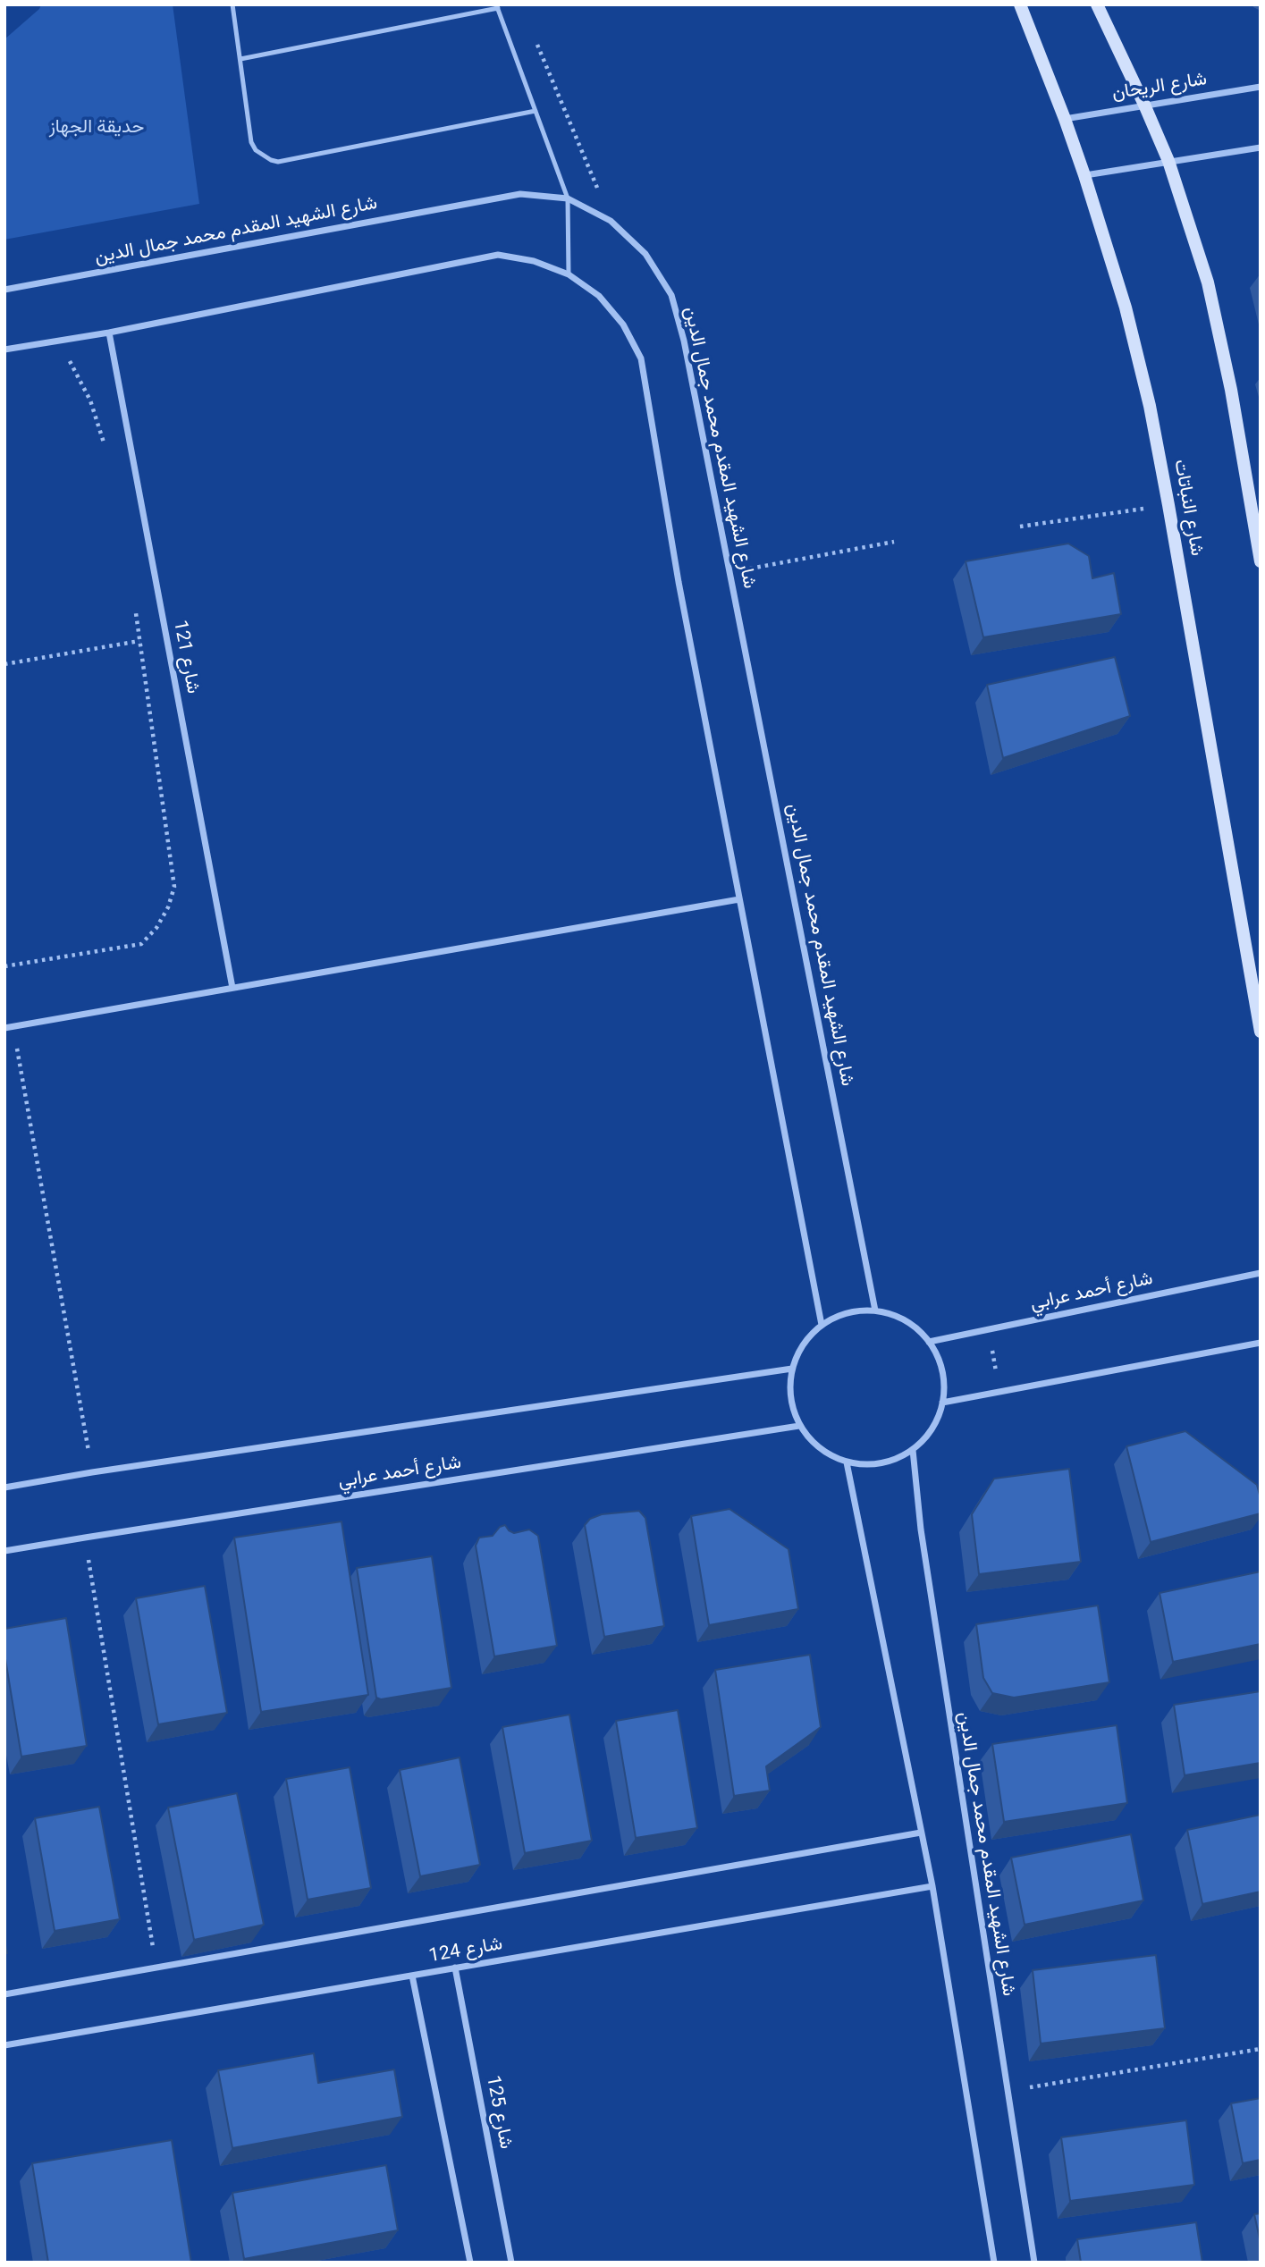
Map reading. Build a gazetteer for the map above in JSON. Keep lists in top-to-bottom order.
{
  "streets": {
    "street": [
      "شارع الريحان",
      "شارع الشهيد المقدم محمد جمال الدين",
      "شارع النباتات",
      "شارع 121",
      "شارع أحمد عرابي",
      "شارع 124",
      "شارع 125"
    ]
  },
  "crossings": [
    ["شارع الريحان", "شارع النباتات"],
    ["شارع الشهيد المقدم محمد جمال الدين", "شارع أحمد عرابي"],
    ["شارع 124", "شارع 125"]
  ],
  "parks": ["حديقة الجهاز"]
}
